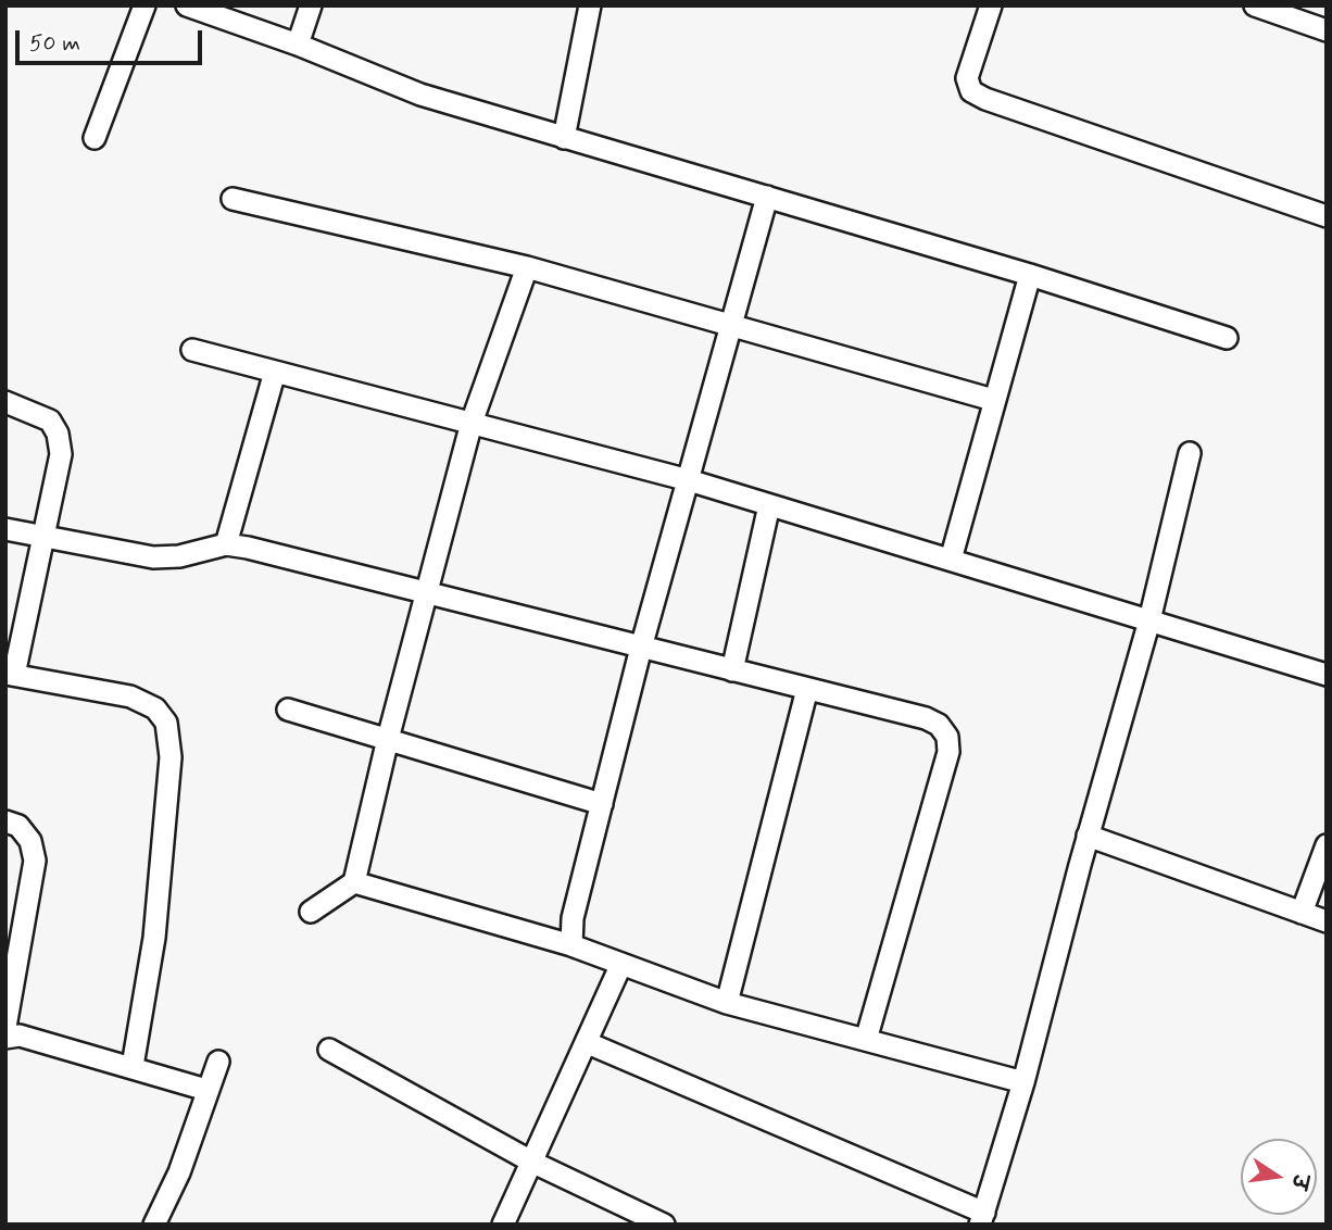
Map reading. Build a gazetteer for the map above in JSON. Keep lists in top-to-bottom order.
{
  "scale_bar": "50 m",
  "north": "right"
}
